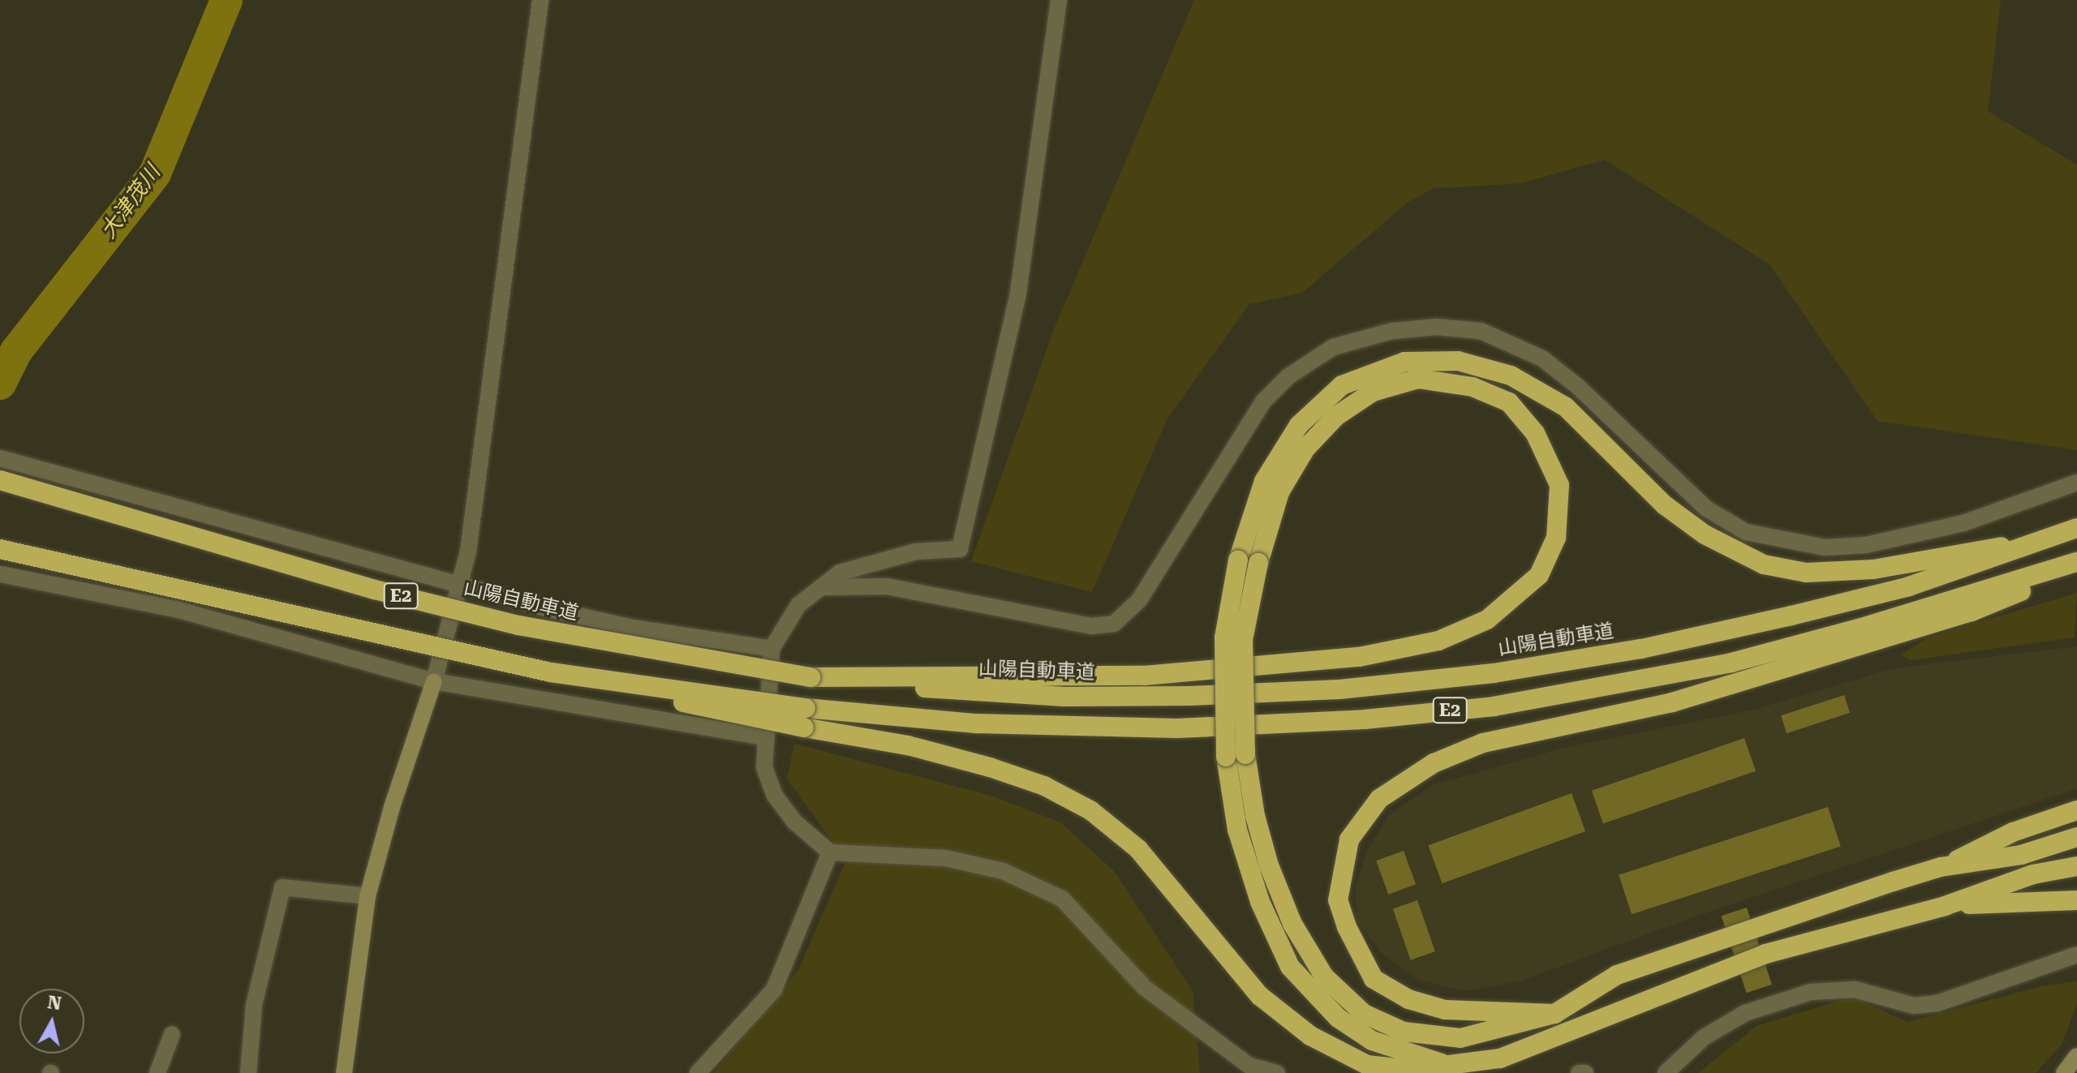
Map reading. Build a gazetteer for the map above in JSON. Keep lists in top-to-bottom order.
{
  "streets": {
    "highway": ["E2", "山陽自動車道"]
  },
  "water": ["大津茂川"],
  "north": "top"
}
